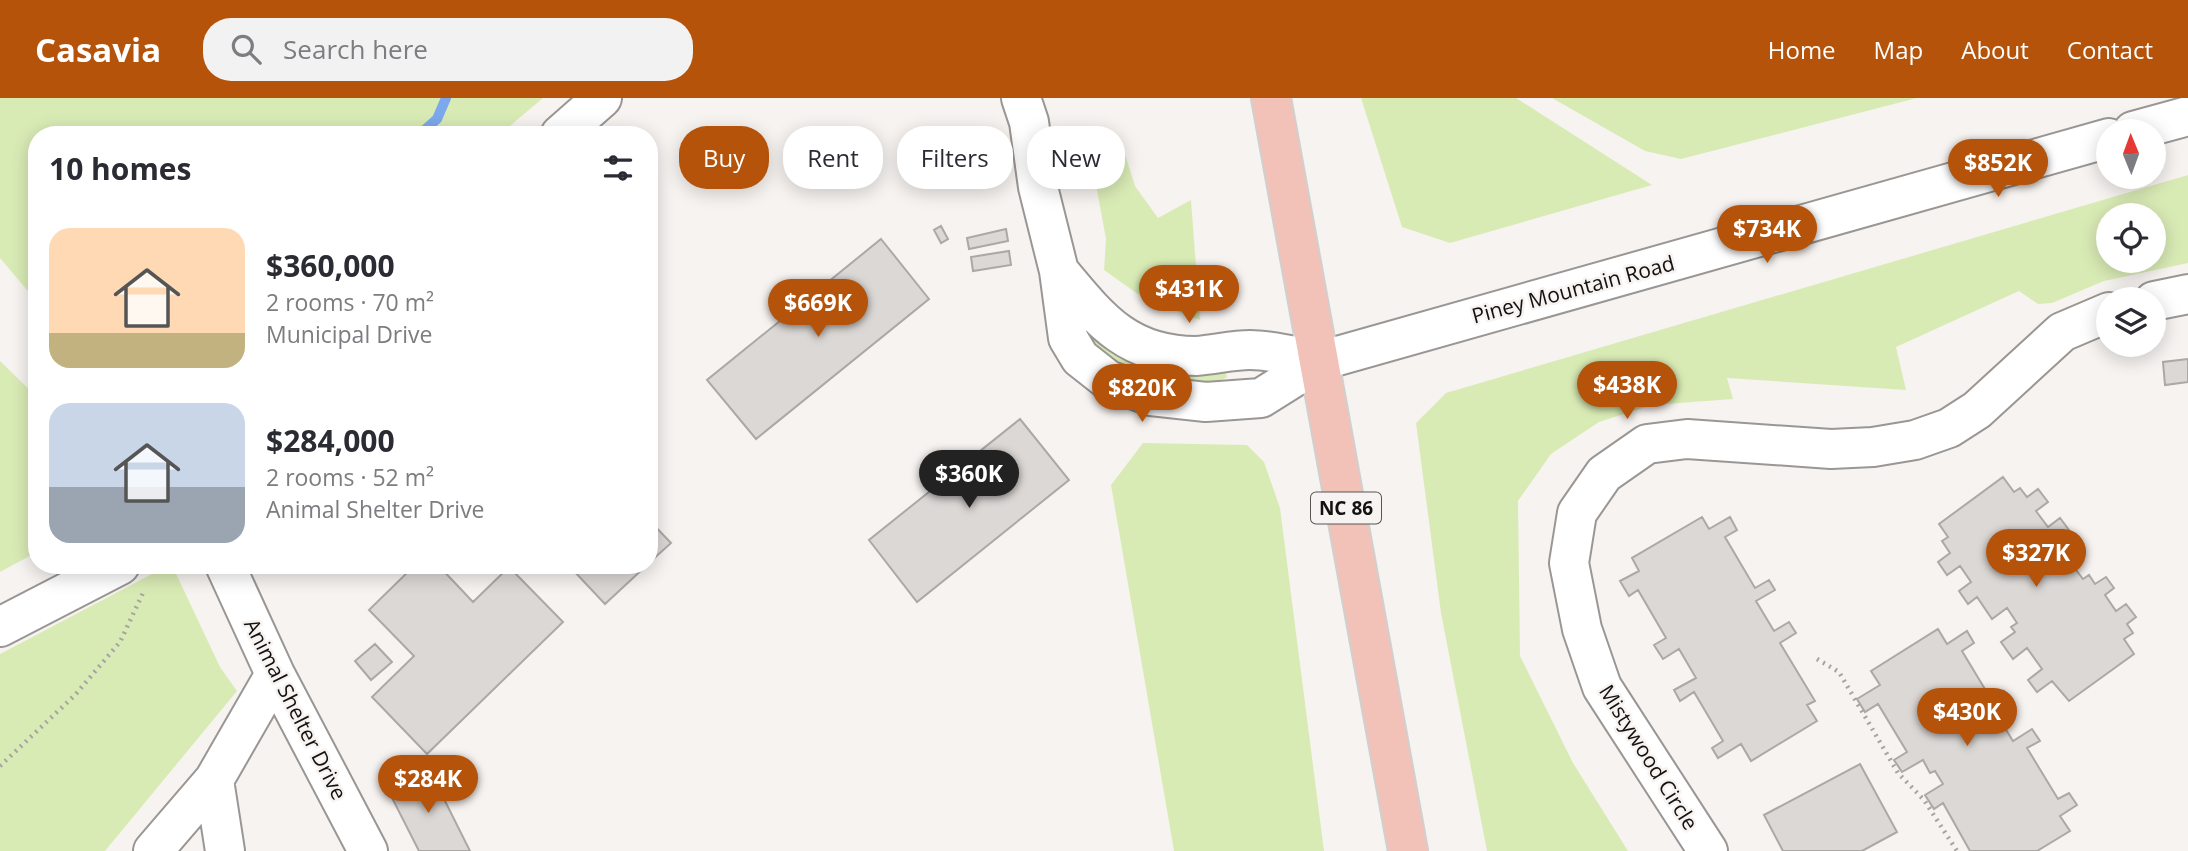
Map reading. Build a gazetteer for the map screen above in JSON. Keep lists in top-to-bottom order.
{
  "streets": {
    "main road": ["NC 86"],
    "street": ["Piney Mountain Road", "Animal Shelter Drive", "Mistywood Circle"]
  },
  "crossings": [
    ["Piney Mountain Road", "NC 86"]
  ],
  "north": "top",
  "page": {
    "header": "Casavia",
    "search": "Search here",
    "nav": [
      "Home",
      "Map",
      "About",
      "Contact"
    ],
    "chip": [
      "Buy",
      "Rent",
      "Filters",
      "New"
    ],
    "heading": "10 homes",
    "price": [
      "$852K",
      "$734K",
      "$431K",
      "$669K",
      "$438K",
      "$820K",
      "$360K",
      "$327K",
      "$430K",
      "$284K"
    ],
    "list": [
      {
        "name": "$360,000",
        "note": "2 rooms · 70 m² · Municipal Drive"
      },
      {
        "name": "$284,000",
        "note": "2 rooms · 52 m² · Animal Shelter Drive"
      }
    ]
  }
}
